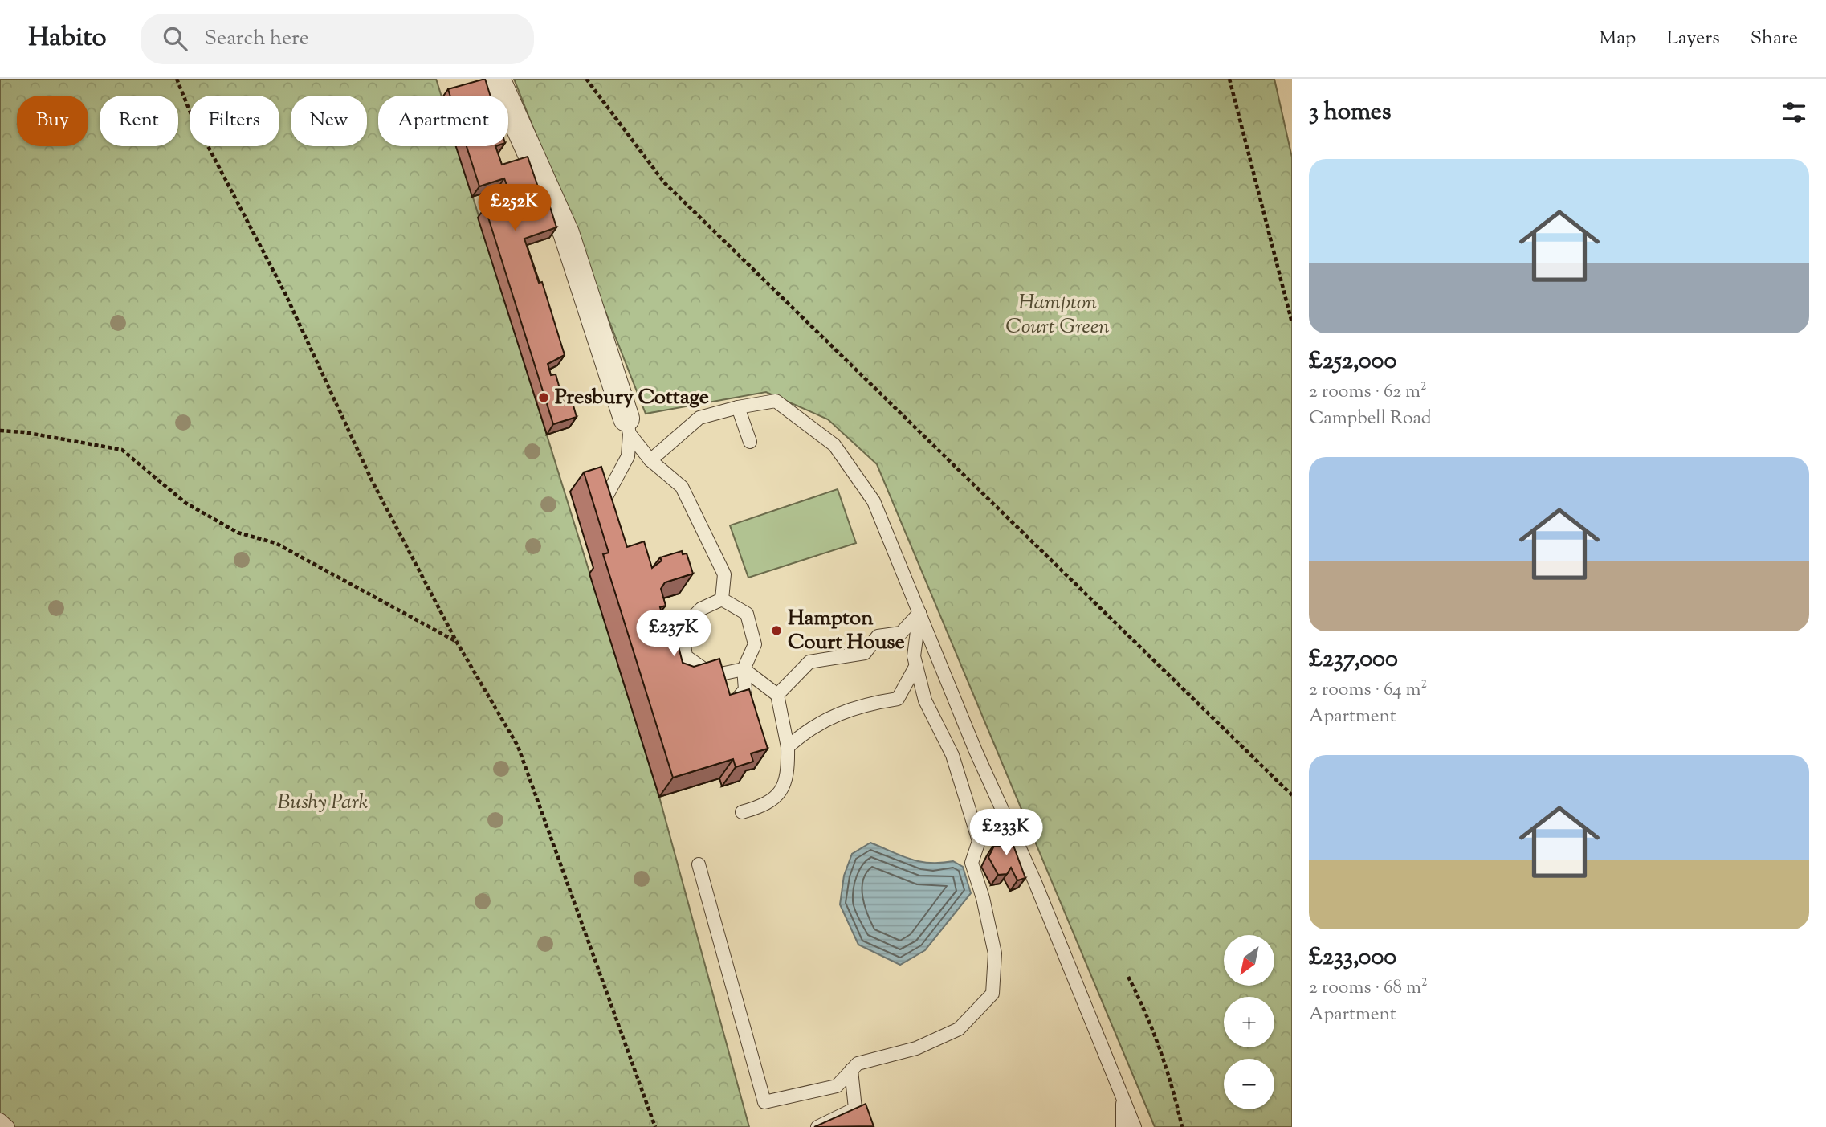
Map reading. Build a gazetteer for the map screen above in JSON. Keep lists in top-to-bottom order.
{
  "parks": ["Hampton Court Green", "Bushy Park"],
  "places": ["Presbury Cottage", "Hampton Court House"],
  "north": "bottom left",
  "page": {
    "header": "Habito",
    "search": "Search here",
    "nav": ["Map", "Layers", "Share"],
    "heading": "3 homes",
    "chip": [
      "Buy",
      "Rent",
      "Filters",
      "New",
      "Apartment"
    ],
    "list": [
      {
        "name": "£252,000",
        "note": "2 rooms · 62 m² · Campbell Road"
      },
      {
        "name": "£237,000",
        "note": "2 rooms · 64 m² · Apartment"
      },
      {
        "name": "£233,000",
        "note": "2 rooms · 68 m² · Apartment"
      }
    ],
    "price": ["£252K", "£237K", "£233K"],
    "map_buttons": ["+", "−"]
  }
}
